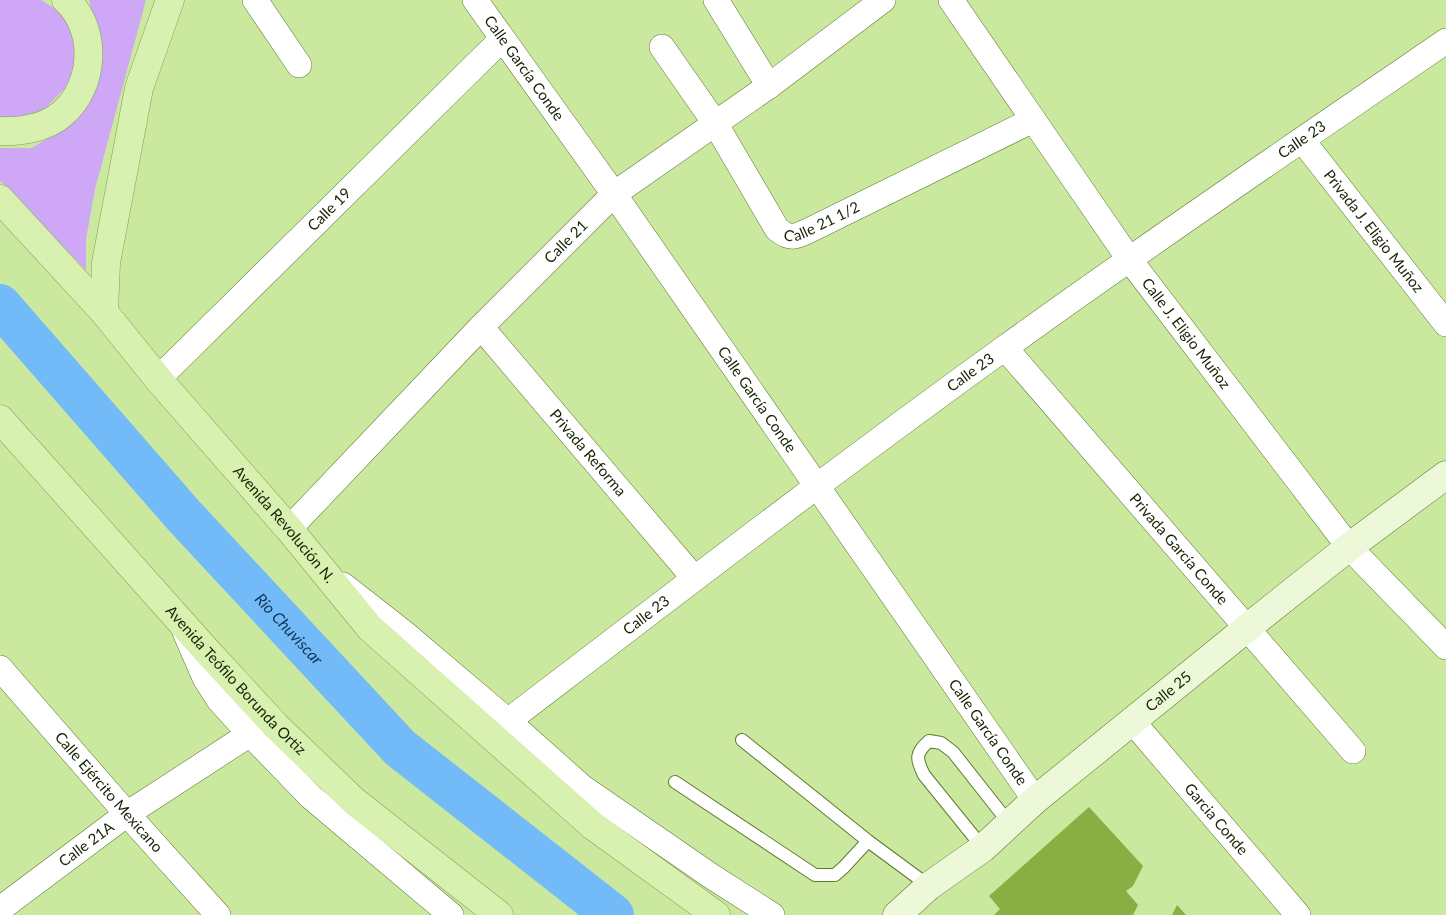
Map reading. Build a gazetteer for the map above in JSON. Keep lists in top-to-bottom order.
{
  "streets": {
    "main road": ["Avenida Revolución N.", "Avenida Teófilo Borunda Ortiz"],
    "street": [
      "Calle García Conde",
      "Calle 23",
      "Calle 19",
      "Calle 21 1/2",
      "Privada J. Eligio Muñoz",
      "Calle 21",
      "Calle J. Eligio Muñoz",
      "Privada Reforma",
      "Privada García Conde",
      "Calle 25",
      "Calle Ejército Mexicano",
      "Garcia Conde",
      "Calle 21A"
    ]
  },
  "crossings": [
    ["Calle García Conde", "Calle 23"],
    ["Calle García Conde", "Calle 19"],
    ["Calle García Conde", "Calle 21"],
    ["Calle García Conde", "Calle 25"],
    ["Calle 23", "Privada J. Eligio Muñoz"],
    ["Calle 23", "Calle J. Eligio Muñoz"],
    ["Calle 23", "Privada Reforma"],
    ["Calle 23", "Privada García Conde"],
    ["Calle 19", "Avenida Revolución N."],
    ["Calle 21 1/2", "Calle 21"],
    ["Calle 21 1/2", "Calle J. Eligio Muñoz"],
    ["Calle 21", "Privada Reforma"],
    ["Calle 21", "Avenida Revolución N."],
    ["Calle J. Eligio Muñoz", "Calle 25"],
    ["Privada García Conde", "Calle 25"],
    ["Calle 25", "Garcia Conde"],
    ["Calle Ejército Mexicano", "Calle 21A"]
  ],
  "water": ["Rio Chuviscar"]
}
